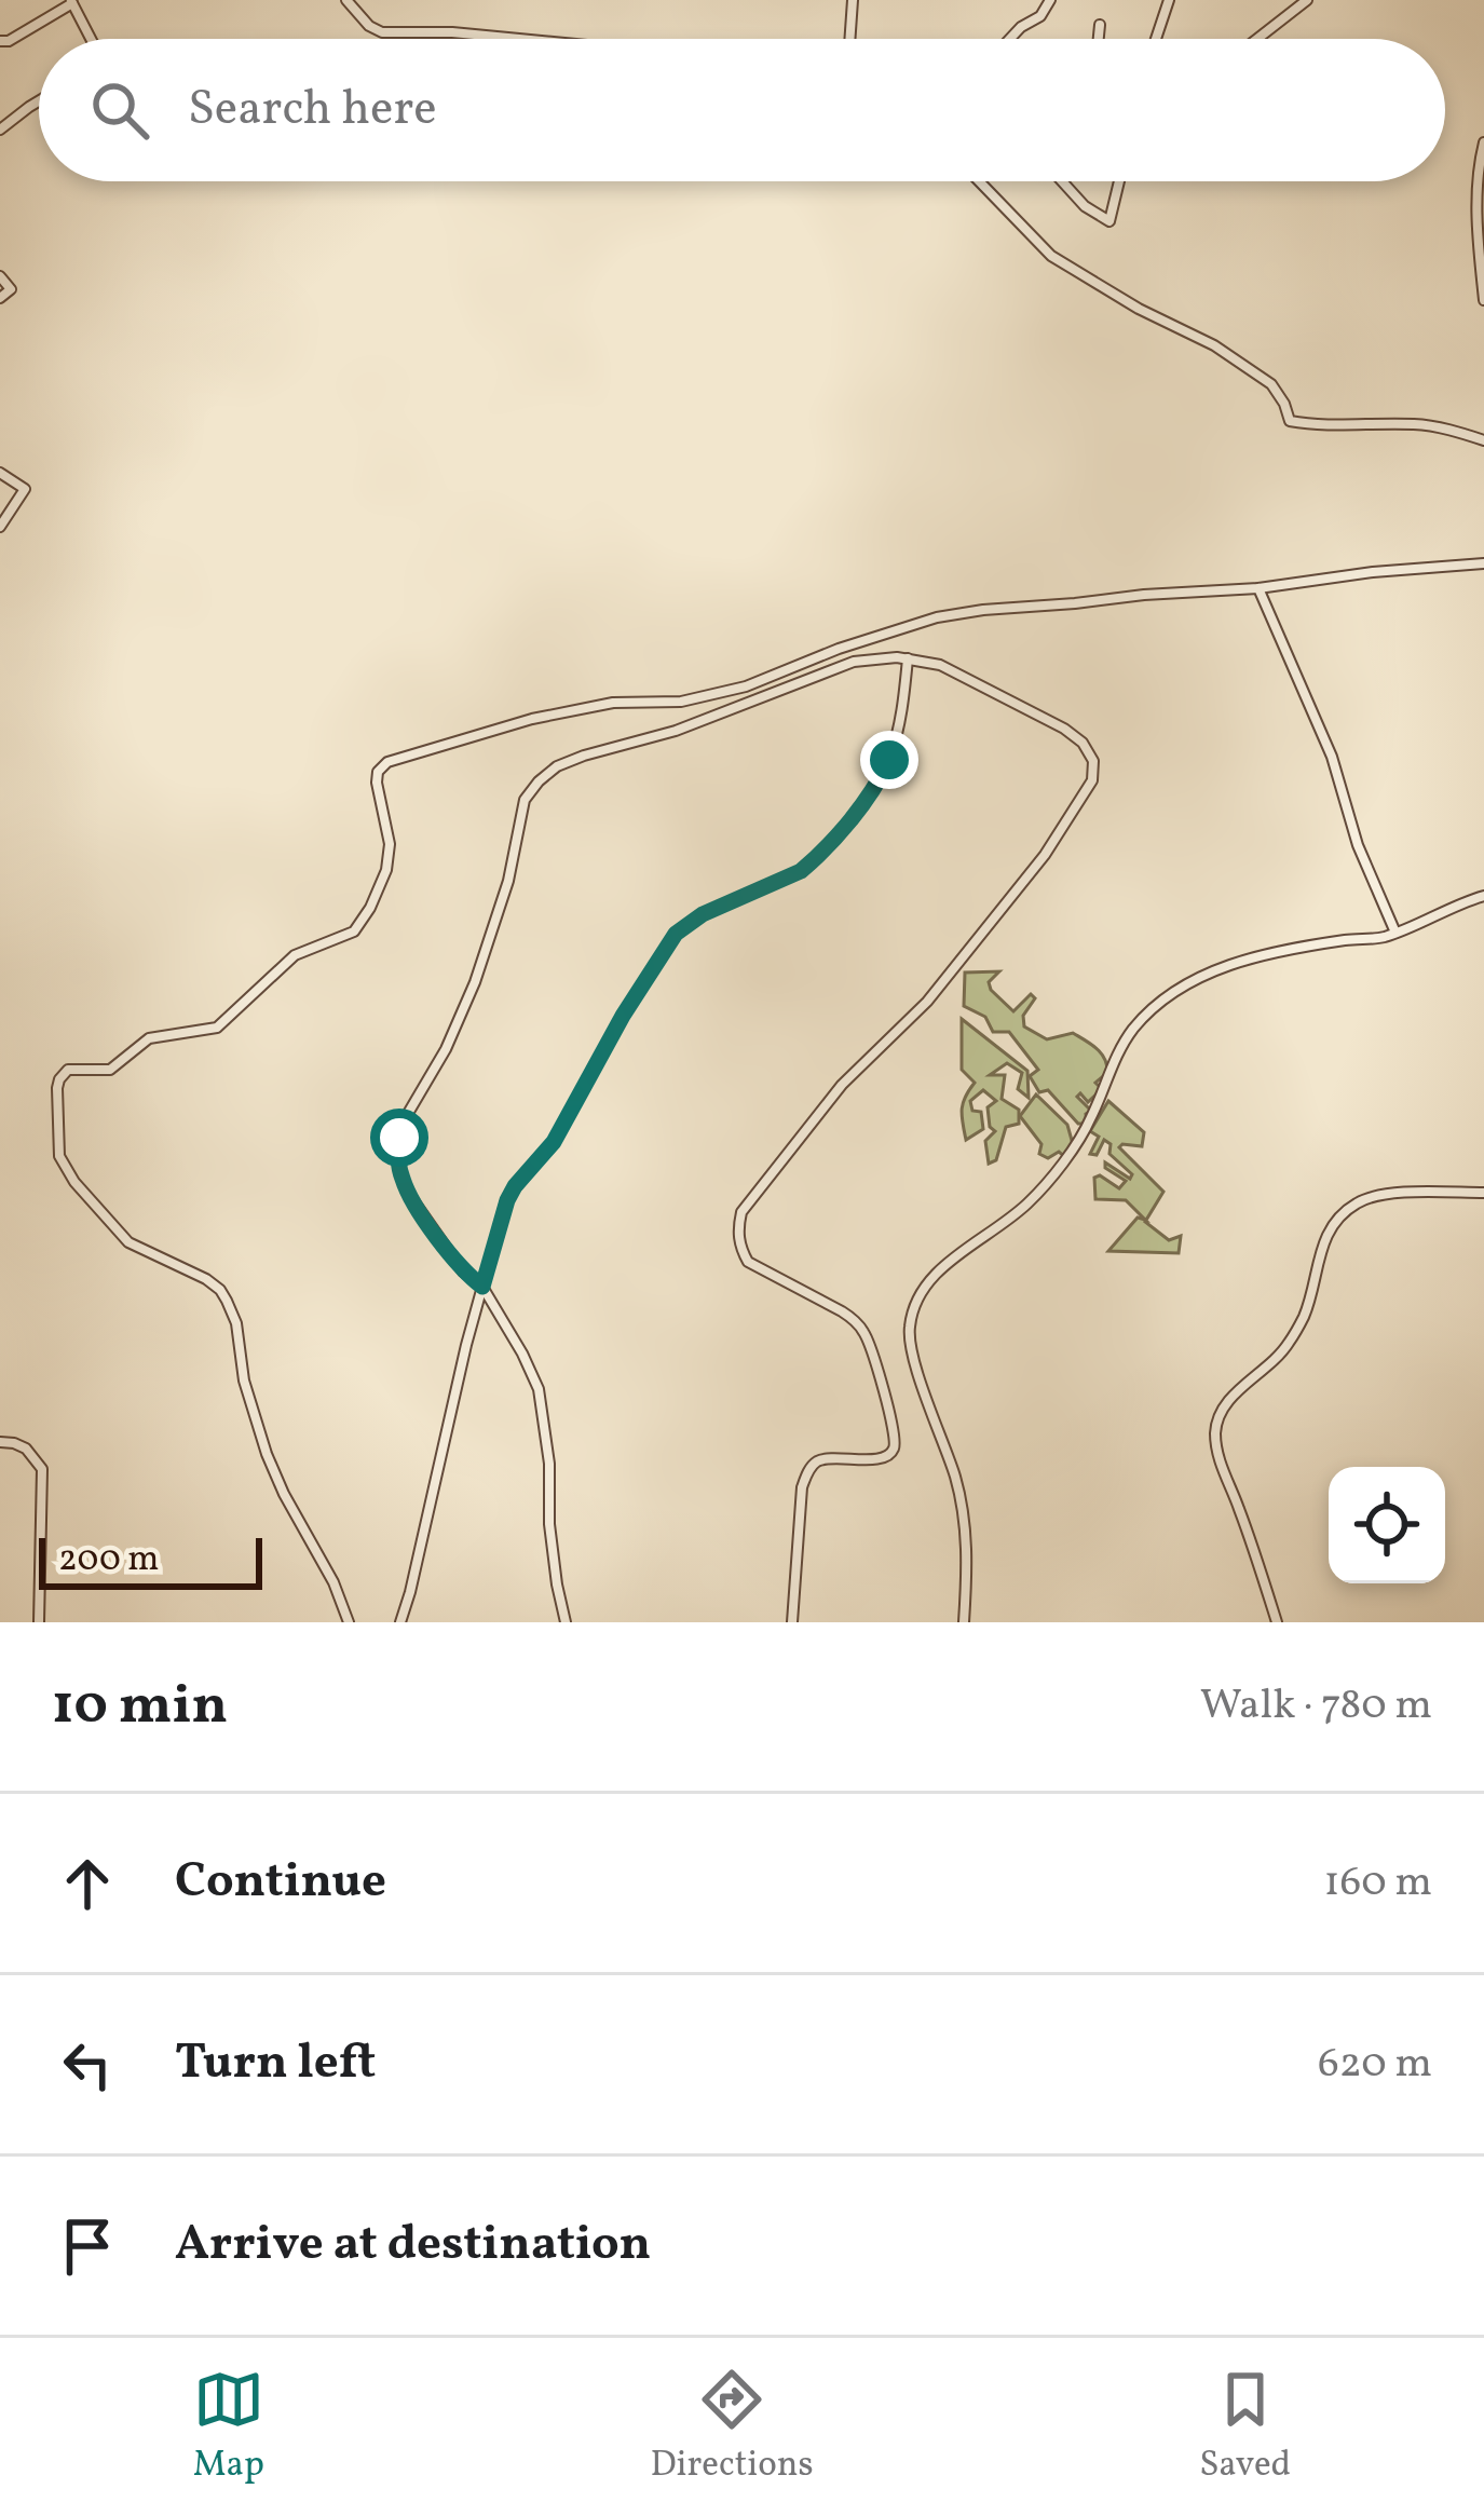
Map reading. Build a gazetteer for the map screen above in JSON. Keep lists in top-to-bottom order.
{
  "scale_bar": "200 m",
  "page": {
    "search": "Search here",
    "scale": "200 m",
    "heading": ["10 min", "Walk · 780 m"],
    "list": [
      ["Continue", "160 m"],
      ["Turn left", "620 m"],
      "Arrive at destination"
    ],
    "nav": ["Map", "Directions", "Saved"]
  }
}
